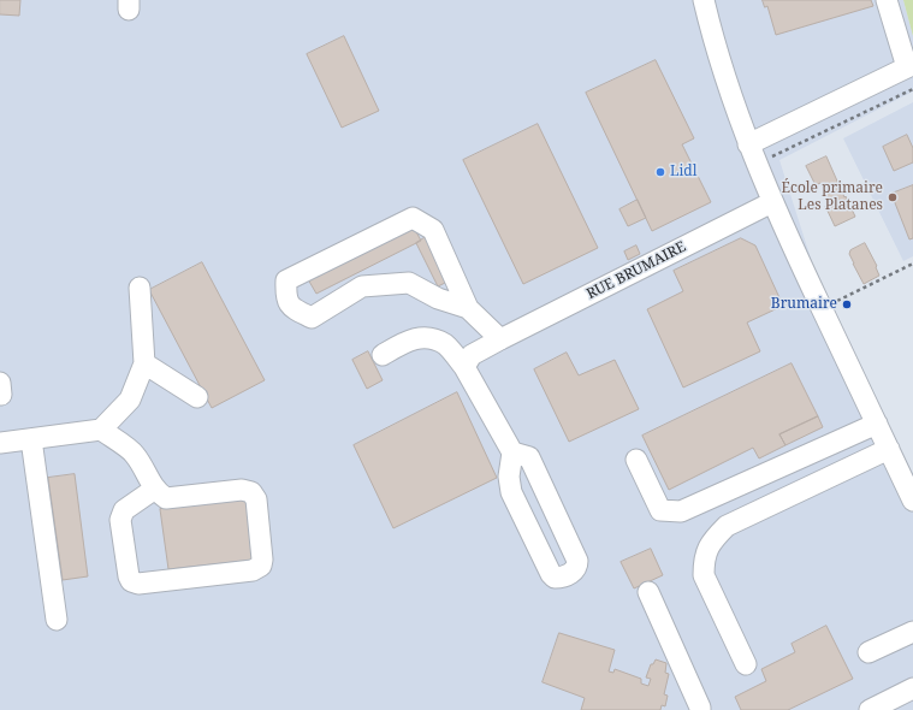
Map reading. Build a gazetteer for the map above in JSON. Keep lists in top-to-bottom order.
{
  "streets": {
    "street": ["RUE BRUMAIRE"]
  },
  "places": ["Lidl", "École primaire Les Platanes", "Brumaire"]
}
